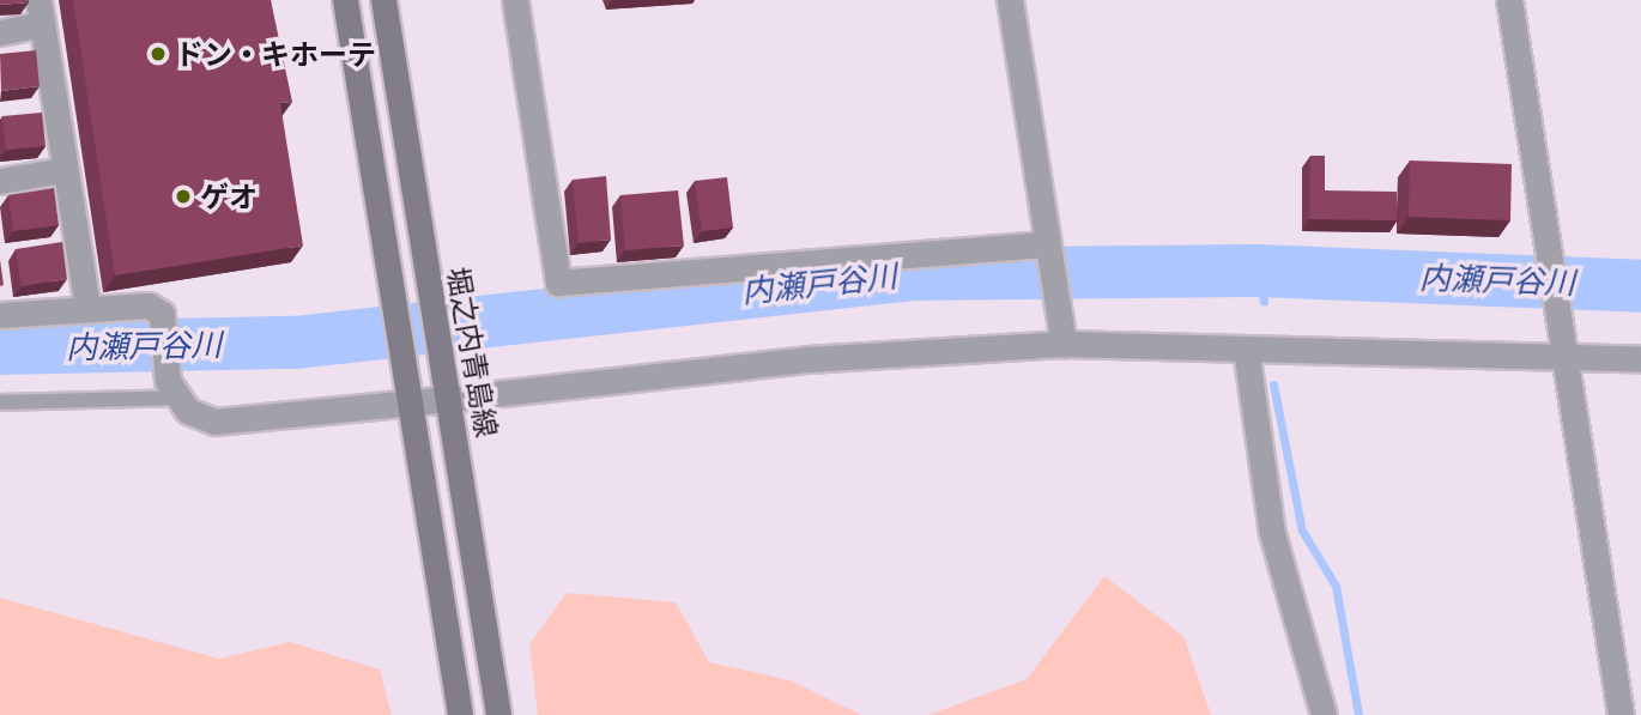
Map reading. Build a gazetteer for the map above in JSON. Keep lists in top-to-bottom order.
{
  "streets": {
    "main road": ["堀之内青島線"]
  },
  "water": ["内瀬戸谷川"],
  "places": ["ドン・キホーテ", "ゲオ"]
}
